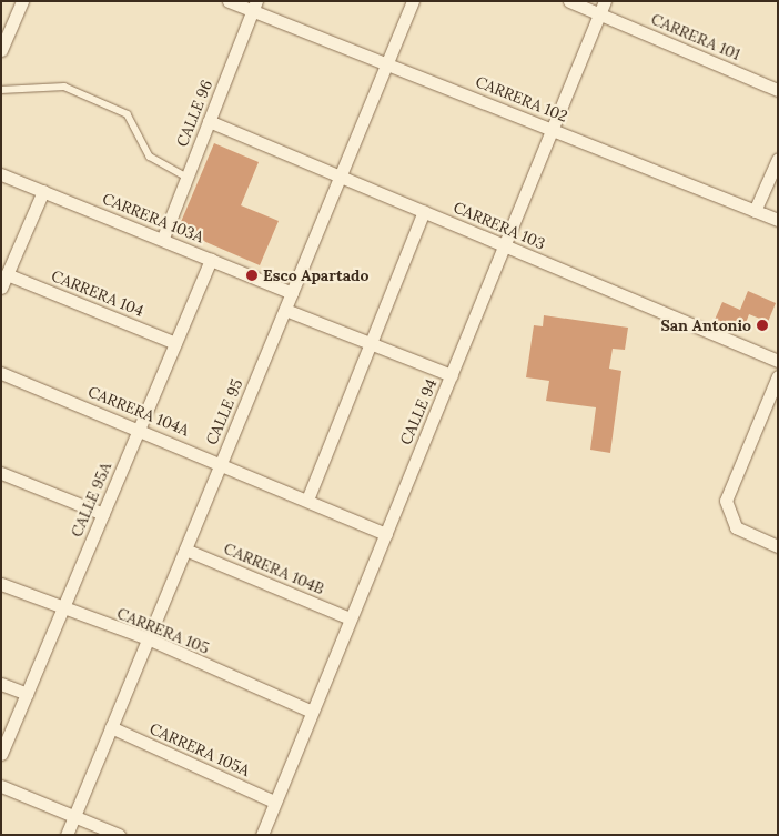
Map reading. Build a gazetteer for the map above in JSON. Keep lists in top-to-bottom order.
{
  "streets": {
    "street": [
      "CARRERA 101",
      "CARRERA 102",
      "CALLE 96",
      "CARRERA 103A",
      "CARRERA 103",
      "CARRERA 104",
      "CARRERA 104A",
      "CALLE 95",
      "CALLE 94",
      "CALLE 95A",
      "CARRERA 104B",
      "CARRERA 105",
      "CARRERA 105A"
    ]
  },
  "crossings": [
    ["CARRERA 101", "CALLE 94"],
    ["CARRERA 102", "CALLE 96"],
    ["CARRERA 102", "CALLE 95"],
    ["CARRERA 102", "CALLE 94"],
    ["CALLE 96", "CARRERA 103A"],
    ["CALLE 96", "CARRERA 103"],
    ["CARRERA 103A", "CALLE 95"],
    ["CARRERA 103A", "CALLE 95A"],
    ["CARRERA 103", "CALLE 95"],
    ["CARRERA 103", "CALLE 94"],
    ["CARRERA 104", "CALLE 95A"],
    ["CARRERA 104A", "CALLE 95"],
    ["CARRERA 104A", "CALLE 94"],
    ["CARRERA 104A", "CALLE 95A"],
    ["CALLE 95", "CARRERA 104B"],
    ["CALLE 95", "CARRERA 105"],
    ["CALLE 95", "CARRERA 105A"],
    ["CALLE 94", "CARRERA 104B"],
    ["CALLE 94", "CARRERA 105"],
    ["CALLE 94", "CARRERA 105A"],
    ["CALLE 95A", "CARRERA 105"]
  ],
  "places": ["Esco Apartado", "San Antonio"]
}
